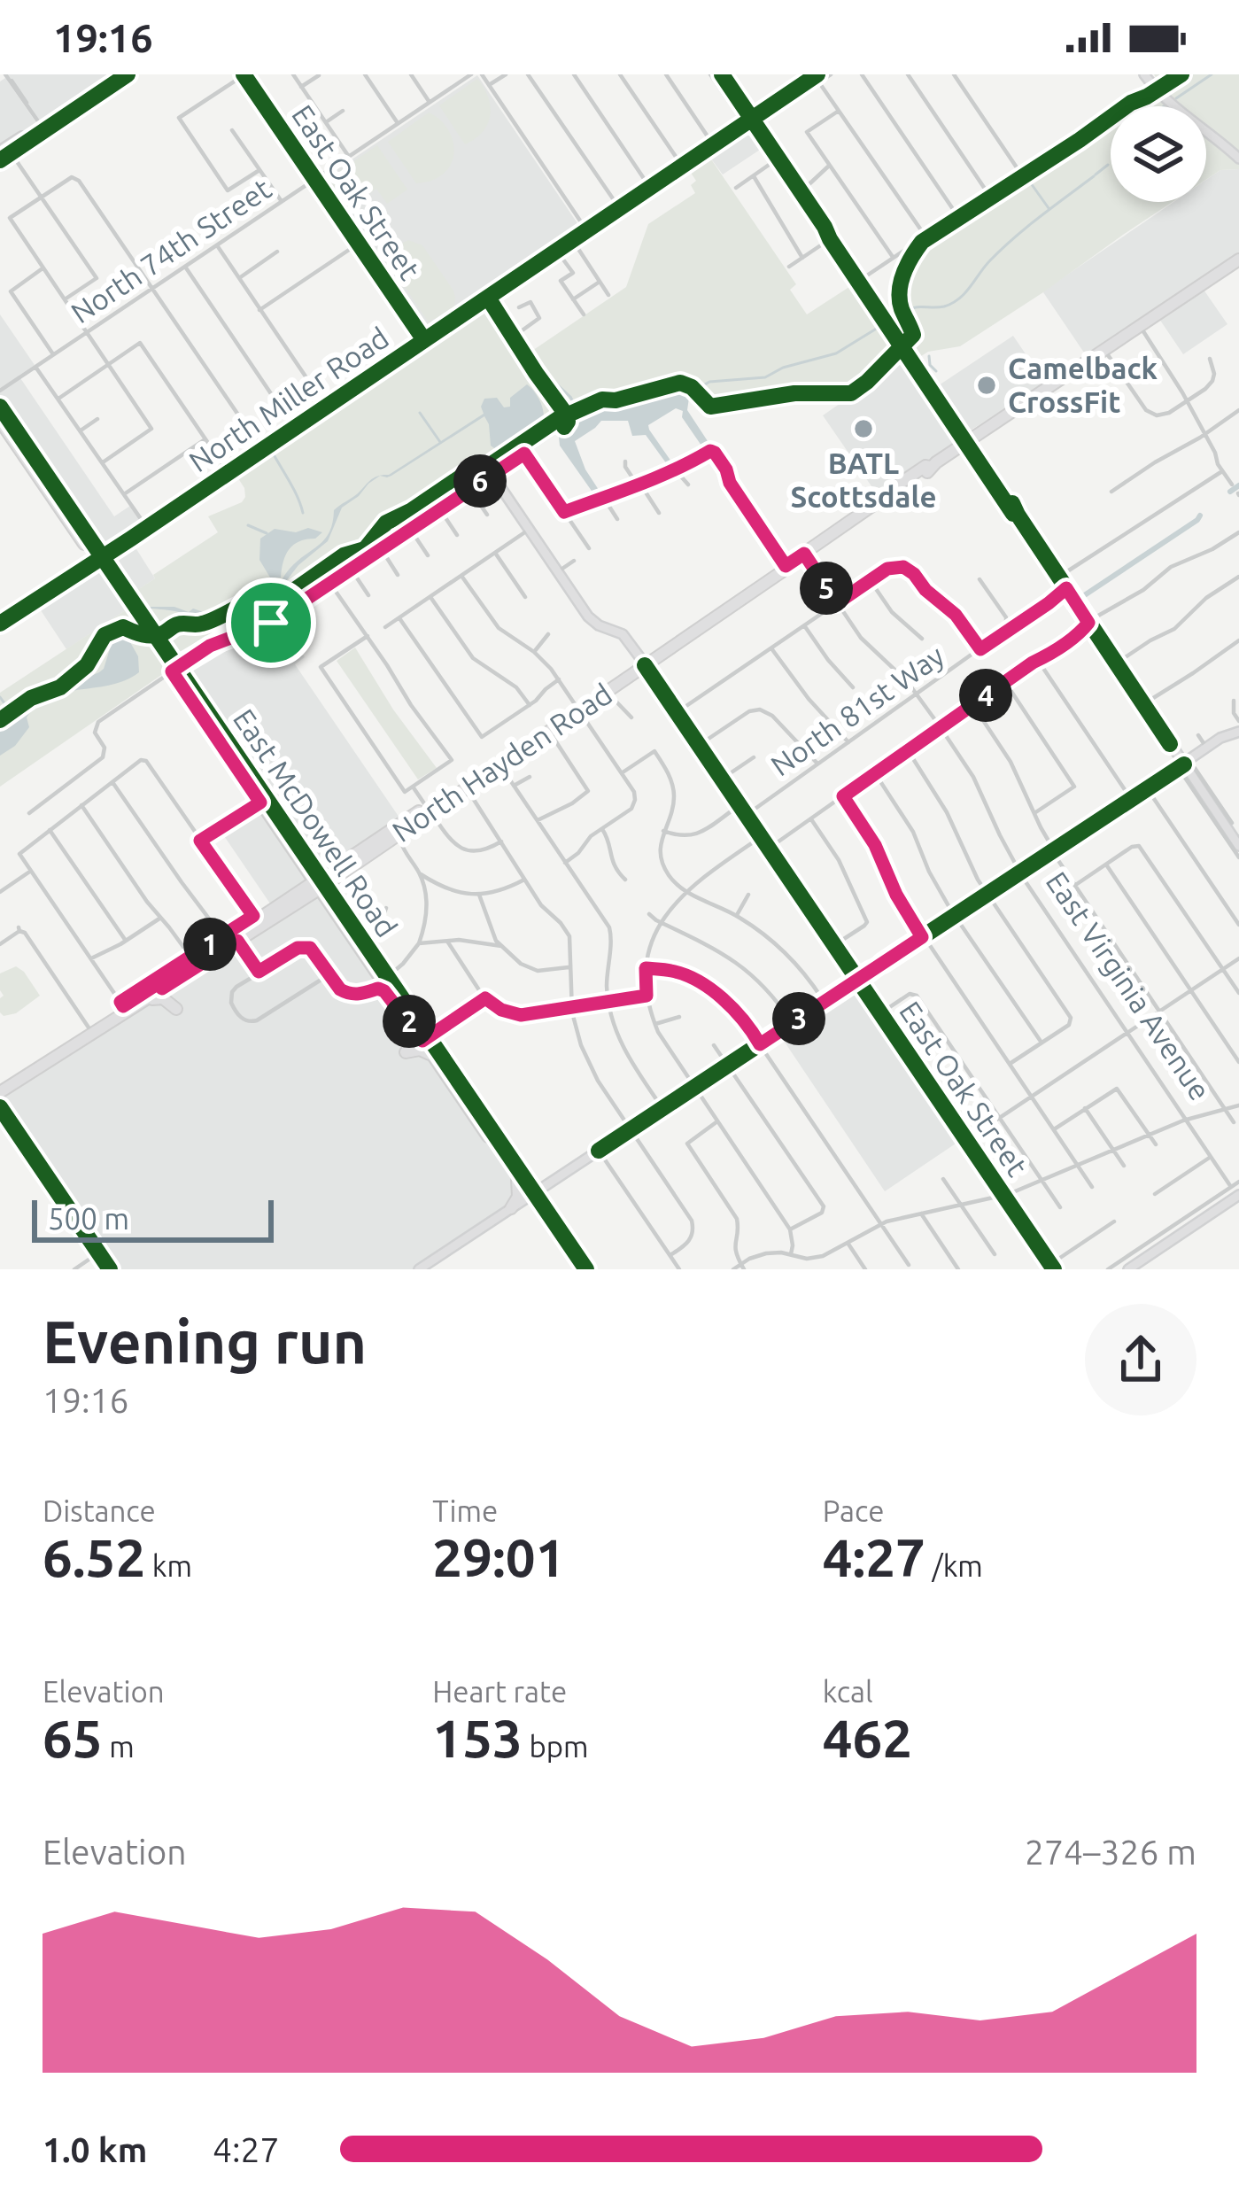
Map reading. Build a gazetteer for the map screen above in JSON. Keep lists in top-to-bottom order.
{
  "streets": {
    "main road": ["North Hayden Road", "East McDowell Road"],
    "street": [
      "East Oak Street",
      "North 74th Street",
      "North Miller Road",
      "North 81st Way",
      "East Virginia Avenue"
    ]
  },
  "crossings": [
    ["East Oak Street", "North 74th Street"],
    ["East Oak Street", "North Miller Road"],
    ["East Oak Street", "North 81st Way"],
    ["East Oak Street", "North Hayden Road"],
    ["North Miller Road", "East McDowell Road"],
    ["North 81st Way", "East Virginia Avenue"],
    ["North Hayden Road", "East McDowell Road"],
    ["North Hayden Road", "East Virginia Avenue"]
  ],
  "places": ["Camelback CrossFit", "BATL Scottsdale"],
  "scale_bar": "500 m",
  "page": {
    "status": "19:16",
    "pins": [
      "6",
      "5",
      "4",
      "1",
      "3",
      "2"
    ],
    "scale": "500 m",
    "heading": ["Evening run", "19:16"],
    "stats": [
      ["Distance", "6.52 km"],
      ["Time", "29:01"],
      ["Pace", "4:27 /km"],
      ["Elevation", "65 m"],
      ["Heart rate", "153 bpm"],
      ["kcal", "462"]
    ],
    "chart": ["Elevation", "274–326 m"],
    "list": [
      {
        "name": "1.0 km",
        "note": "4:27"
      }
    ]
  }
}
